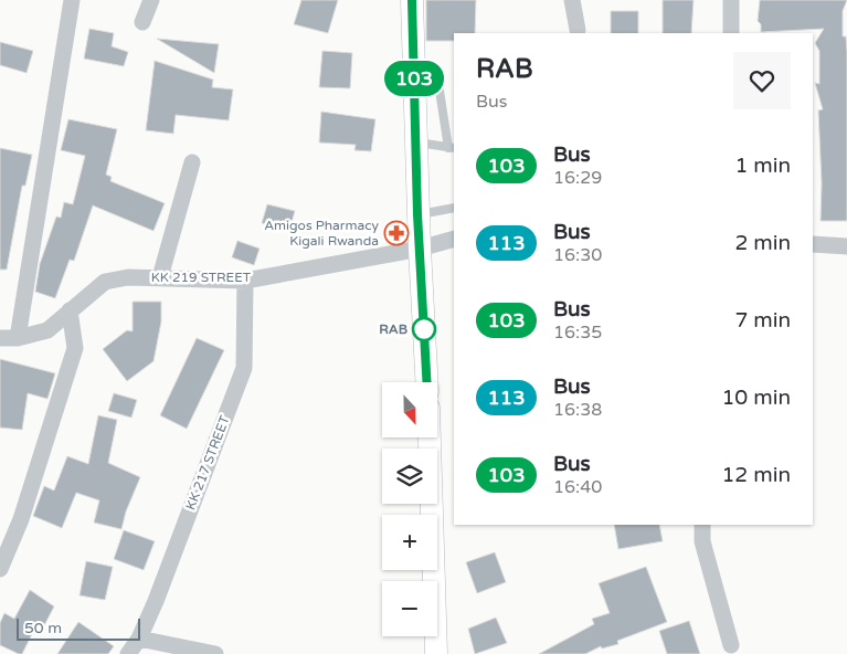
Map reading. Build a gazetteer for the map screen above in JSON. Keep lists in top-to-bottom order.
{
  "streets": {
    "street": ["KK 219 STREET", "KK 217 STREET"]
  },
  "crossings": [
    ["KK 219 STREET", "KK 217 STREET"]
  ],
  "places": {
    "pharmacy": ["Amigos Pharmacy Kigali Rwanda"],
    "other": ["RAB"]
  },
  "lines": ["bus line 103"],
  "scale_bar": "50 m",
  "north": "bottom",
  "page": {
    "on_map": "103",
    "heading": ["RAB", "Bus"],
    "list": [
      {
        "mark": "103",
        "name": "Bus",
        "note": "16:29",
        "value": "1 min"
      },
      {
        "mark": "113",
        "name": "Bus",
        "note": "16:30",
        "value": "2 min"
      },
      {
        "mark": "103",
        "name": "Bus",
        "note": "16:35",
        "value": "7 min"
      },
      {
        "mark": "113",
        "name": "Bus",
        "note": "16:38",
        "value": "10 min"
      },
      {
        "mark": "103",
        "name": "Bus",
        "note": "16:40",
        "value": "12 min"
      }
    ],
    "map_buttons": ["+", "−"],
    "scale": "50 m"
  }
}
